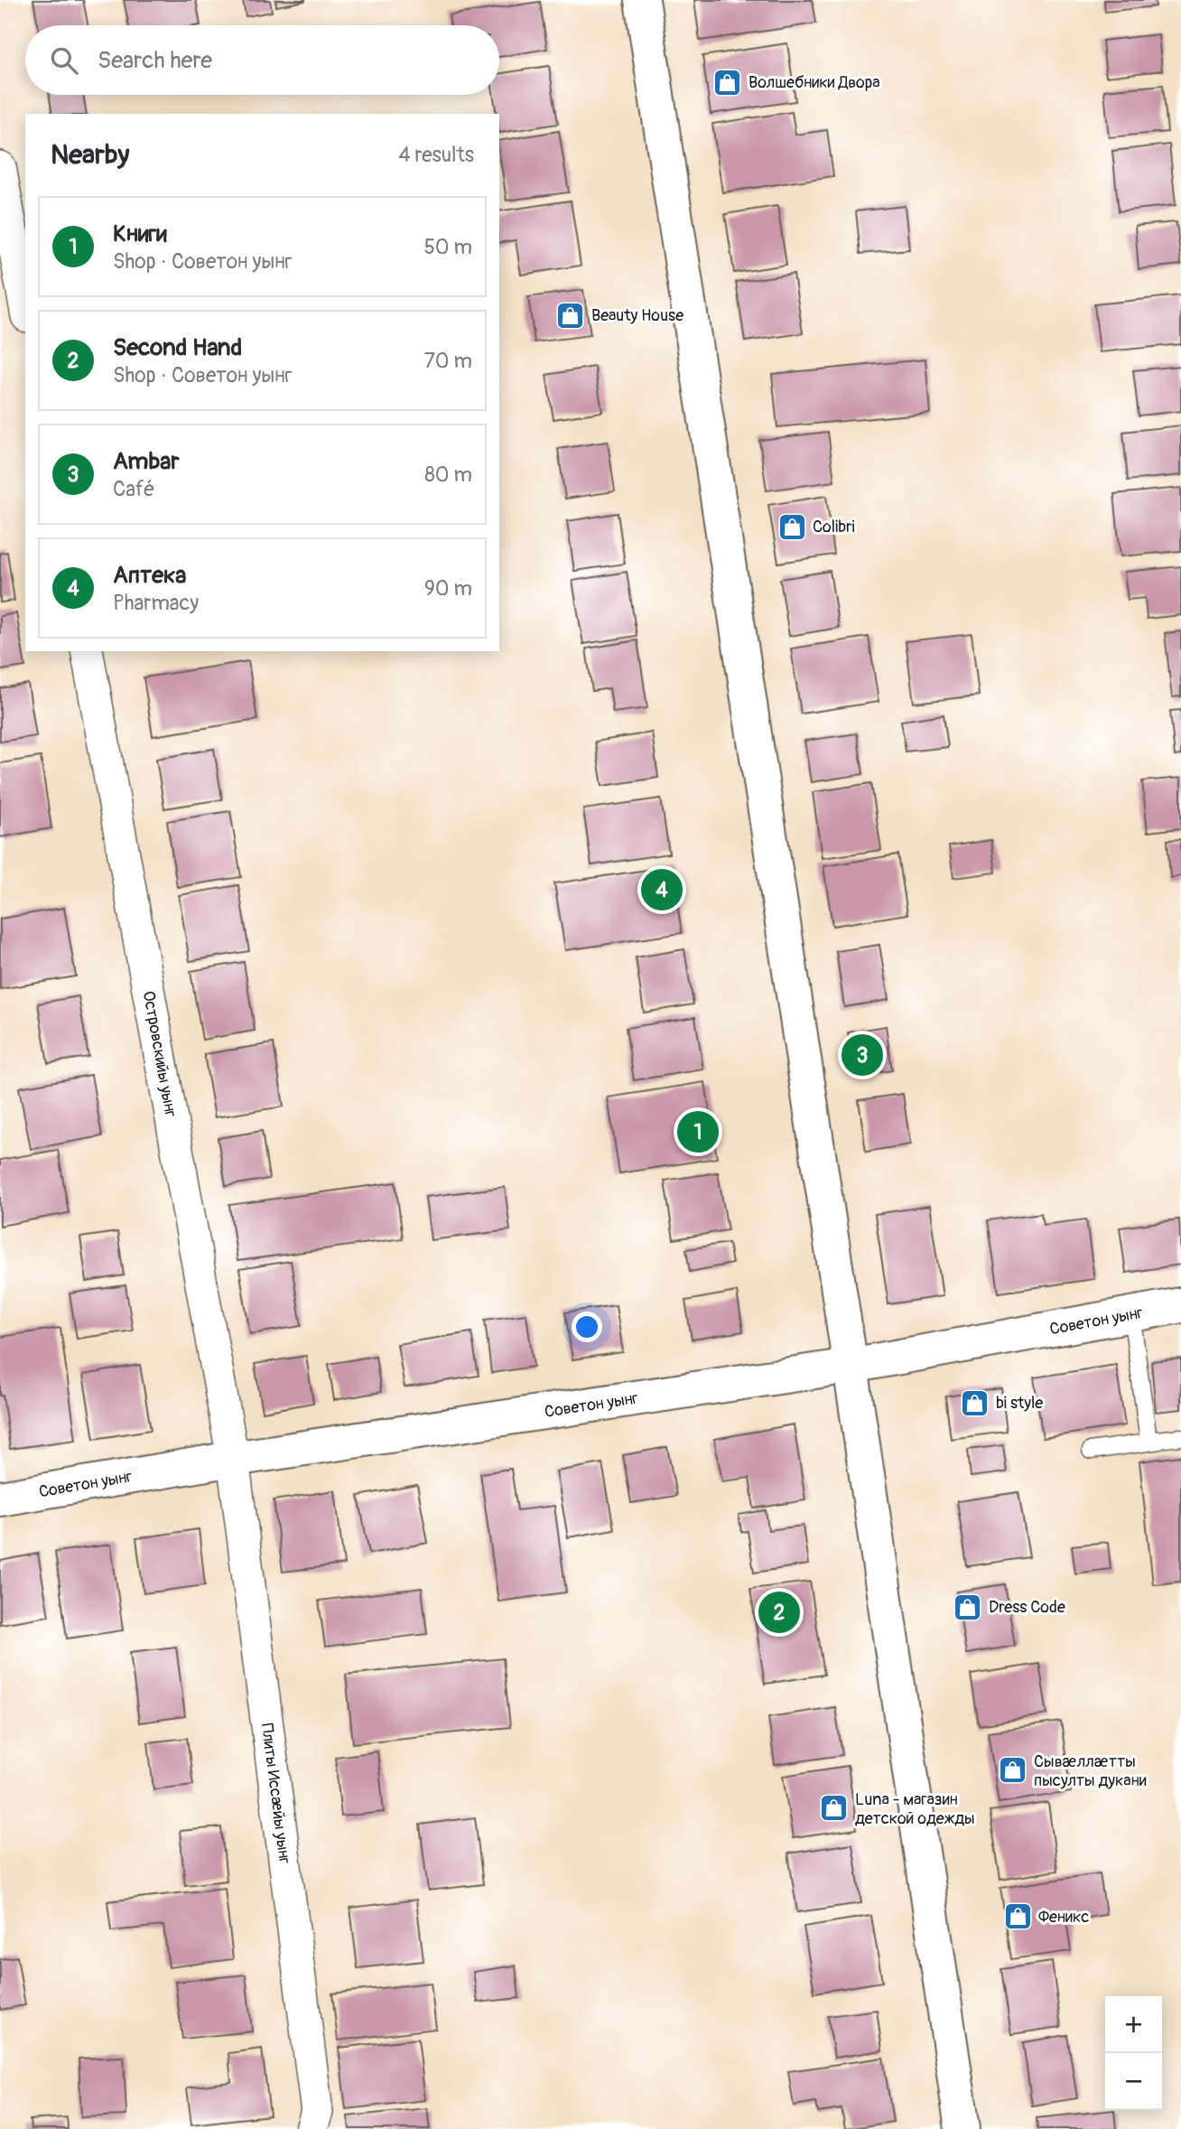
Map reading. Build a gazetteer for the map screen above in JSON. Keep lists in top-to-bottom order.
{
  "streets": {
    "street": ["Островскийы уынг", "Советон уынг", "Плиты Иссæйы уынг"]
  },
  "crossings": [
    ["Островскийы уынг", "Советон уынг"],
    ["Островскийы уынг", "Плиты Иссæйы уынг"],
    ["Советон уынг", "Плиты Иссæйы уынг"]
  ],
  "places": {
    "shop": [
      "Волшебники Двора",
      "Beauty House",
      "Colibri",
      "bi style",
      "Dress Code",
      "Сывæллæтты пысулты дукани",
      "Luna - магазин детской одежды",
      "Феникс"
    ]
  },
  "page": {
    "search": "Search here",
    "heading": ["Nearby", "4 results"],
    "list": [
      {
        "mark": "1",
        "name": "Книги",
        "note": "Shop · Советон уынг",
        "value": "50 m"
      },
      {
        "mark": "2",
        "name": "Second Hand",
        "note": "Shop · Советон уынг",
        "value": "70 m"
      },
      {
        "mark": "3",
        "name": "Ambar",
        "note": "Café",
        "value": "80 m"
      },
      {
        "mark": "4",
        "name": "Аптека",
        "note": "Pharmacy",
        "value": "90 m"
      }
    ],
    "pins": [
      "4",
      "3",
      "1",
      "2"
    ],
    "map_buttons": ["+", "−"]
  }
}
